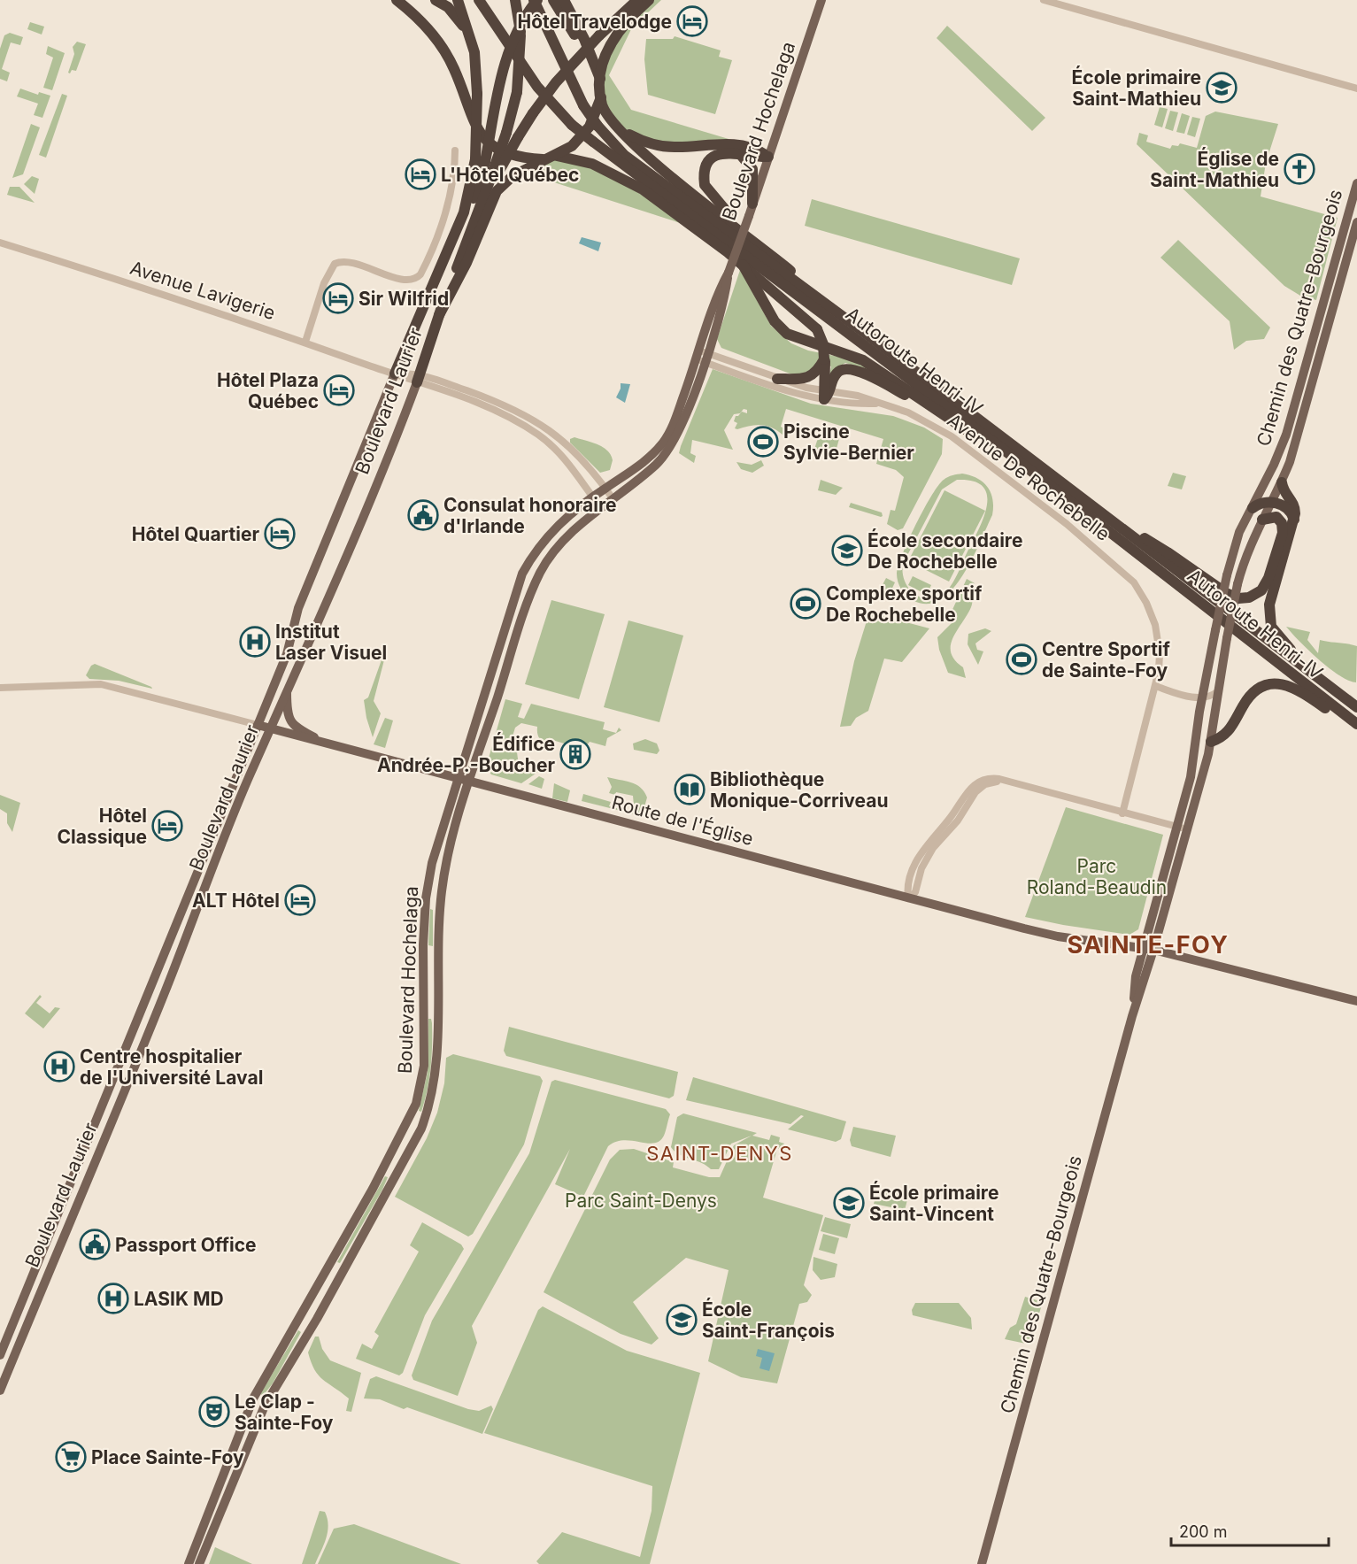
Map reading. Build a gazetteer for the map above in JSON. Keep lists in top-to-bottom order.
{
  "streets": {
    "highway": ["Autoroute Henri-IV", "Boulevard Laurier"],
    "main road": ["Boulevard Hochelaga", "Chemin des Quatre-Bourgeois", "Route de l'Église"],
    "street": ["Avenue Lavigerie", "Avenue De Rochebelle"]
  },
  "crossings": [
    ["Boulevard Hochelaga", "Avenue Lavigerie"],
    ["Boulevard Hochelaga", "Avenue De Rochebelle"],
    ["Boulevard Hochelaga", "Route de l'Église"],
    ["Avenue Lavigerie", "Boulevard Laurier"],
    ["Chemin des Quatre-Bourgeois", "Route de l'Église"],
    ["Boulevard Laurier", "Route de l'Église"]
  ],
  "districts": ["SAINTE-FOY", "SAINT-DENYS"],
  "parks": ["Parc Roland-Beaudin", "Parc Saint-Denys"],
  "places": {
    "hotel": [
      "Hôtel Travelodge",
      "L'Hôtel Québec",
      "Sir Wilfrid",
      "Hôtel Plaza Québec",
      "Hôtel Quartier",
      "Hôtel Classique",
      "ALT Hôtel"
    ],
    "school or university": [
      "École primaire Saint-Mathieu",
      "École secondaire De Rochebelle",
      "École primaire Saint-Vincent",
      "École Saint-François"
    ],
    "church": ["Église de Saint-Mathieu"],
    "sports": ["Piscine Sylvie-Bernier", "Complexe sportif De Rochebelle", "Centre Sportif de Sainte-Foy"],
    "public building": ["Consulat honoraire d'Irlande", "Passport Office"],
    "hospital": ["Institut Laser Visuel", "Centre hospitalier de l'Université Laval", "LASIK MD"],
    "building": ["Édifice Andrée-P.-Boucher"],
    "library": ["Bibliothèque Monique-Corriveau"],
    "theatre": ["Le Clap - Sainte-Foy"],
    "supermarket": ["Place Sainte-Foy"]
  },
  "scale_bar": "200 m"
}
